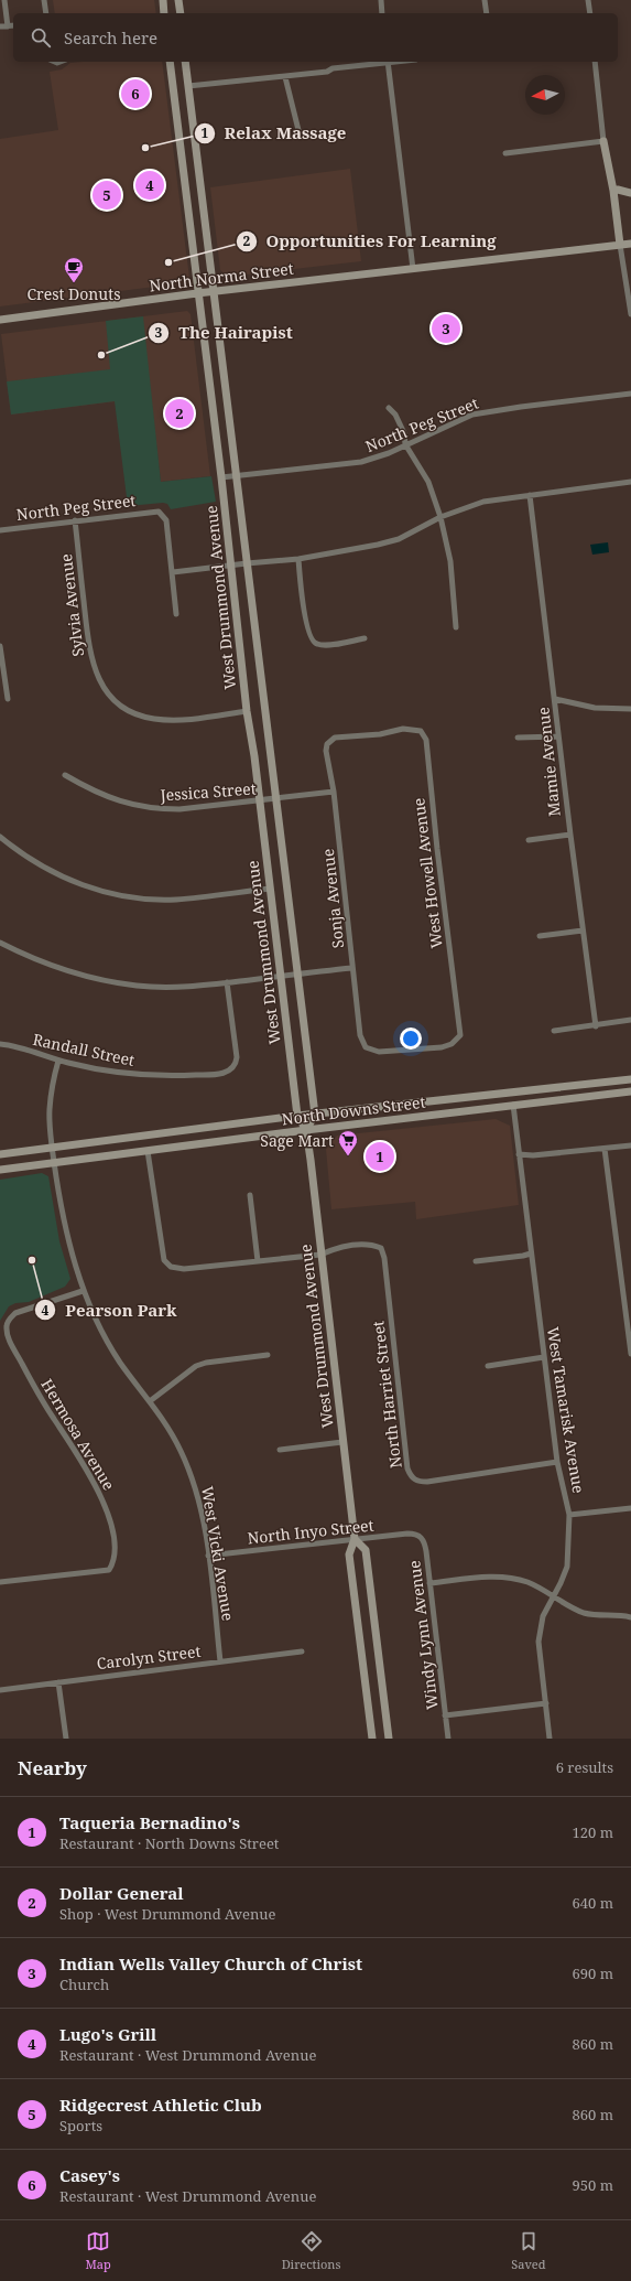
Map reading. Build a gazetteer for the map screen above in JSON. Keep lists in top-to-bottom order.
{
  "streets": {
    "main road": ["North Norma Street", "West Drummond Avenue", "North Downs Street"],
    "street": [
      "North Peg Street",
      "Sylvia Avenue",
      "Mamie Avenue",
      "Jessica Street",
      "West Howell Avenue",
      "Sonja Avenue",
      "Randall Street",
      "North Harriet Street",
      "West Tamarisk Avenue",
      "Hermosa Avenue",
      "North Inyo Street",
      "West Vicki Avenue",
      "Windy Lynn Avenue",
      "Carolyn Street"
    ]
  },
  "crossings": [
    ["North Norma Street", "West Drummond Avenue"],
    ["North Peg Street", "West Drummond Avenue"],
    ["North Peg Street", "Sylvia Avenue"],
    ["West Drummond Avenue", "Sylvia Avenue"],
    ["West Drummond Avenue", "Jessica Street"],
    ["West Drummond Avenue", "North Downs Street"],
    ["West Drummond Avenue", "North Harriet Street"],
    ["West Drummond Avenue", "North Inyo Street"],
    ["Jessica Street", "Sonja Avenue"],
    ["West Howell Avenue", "Sonja Avenue"],
    ["Randall Street", "West Vicki Avenue"],
    ["North Downs Street", "West Tamarisk Avenue"],
    ["North Downs Street", "West Vicki Avenue"],
    ["North Harriet Street", "West Tamarisk Avenue"],
    ["Hermosa Avenue", "West Vicki Avenue"],
    ["North Inyo Street", "West Vicki Avenue"],
    ["North Inyo Street", "Windy Lynn Avenue"],
    ["West Vicki Avenue", "Carolyn Street"]
  ],
  "places": {
    "other": [
      "Relax Massage",
      "Opportunities For Learning",
      "The Hairapist",
      "Pearson Park"
    ],
    "cafe": ["Crest Donuts"],
    "supermarket": ["Sage Mart"]
  },
  "north": "left",
  "page": {
    "search": "Search here",
    "pins": [
      "6",
      "4",
      "5",
      "3",
      "2",
      "1"
    ],
    "heading": ["Nearby", "6 results"],
    "list": [
      {
        "mark": "1",
        "name": "Taqueria Bernadino's",
        "note": "Restaurant · North Downs Street",
        "value": "120 m"
      },
      {
        "mark": "2",
        "name": "Dollar General",
        "note": "Shop · West Drummond Avenue",
        "value": "640 m"
      },
      {
        "mark": "3",
        "name": "Indian Wells Valley Church of Christ",
        "note": "Church",
        "value": "690 m"
      },
      {
        "mark": "4",
        "name": "Lugo's Grill",
        "note": "Restaurant · West Drummond Avenue",
        "value": "860 m"
      },
      {
        "mark": "5",
        "name": "Ridgecrest Athletic Club",
        "note": "Sports",
        "value": "860 m"
      },
      {
        "mark": "6",
        "name": "Casey's",
        "note": "Restaurant · West Drummond Avenue",
        "value": "950 m"
      }
    ],
    "nav": ["Map", "Directions", "Saved"]
  }
}
